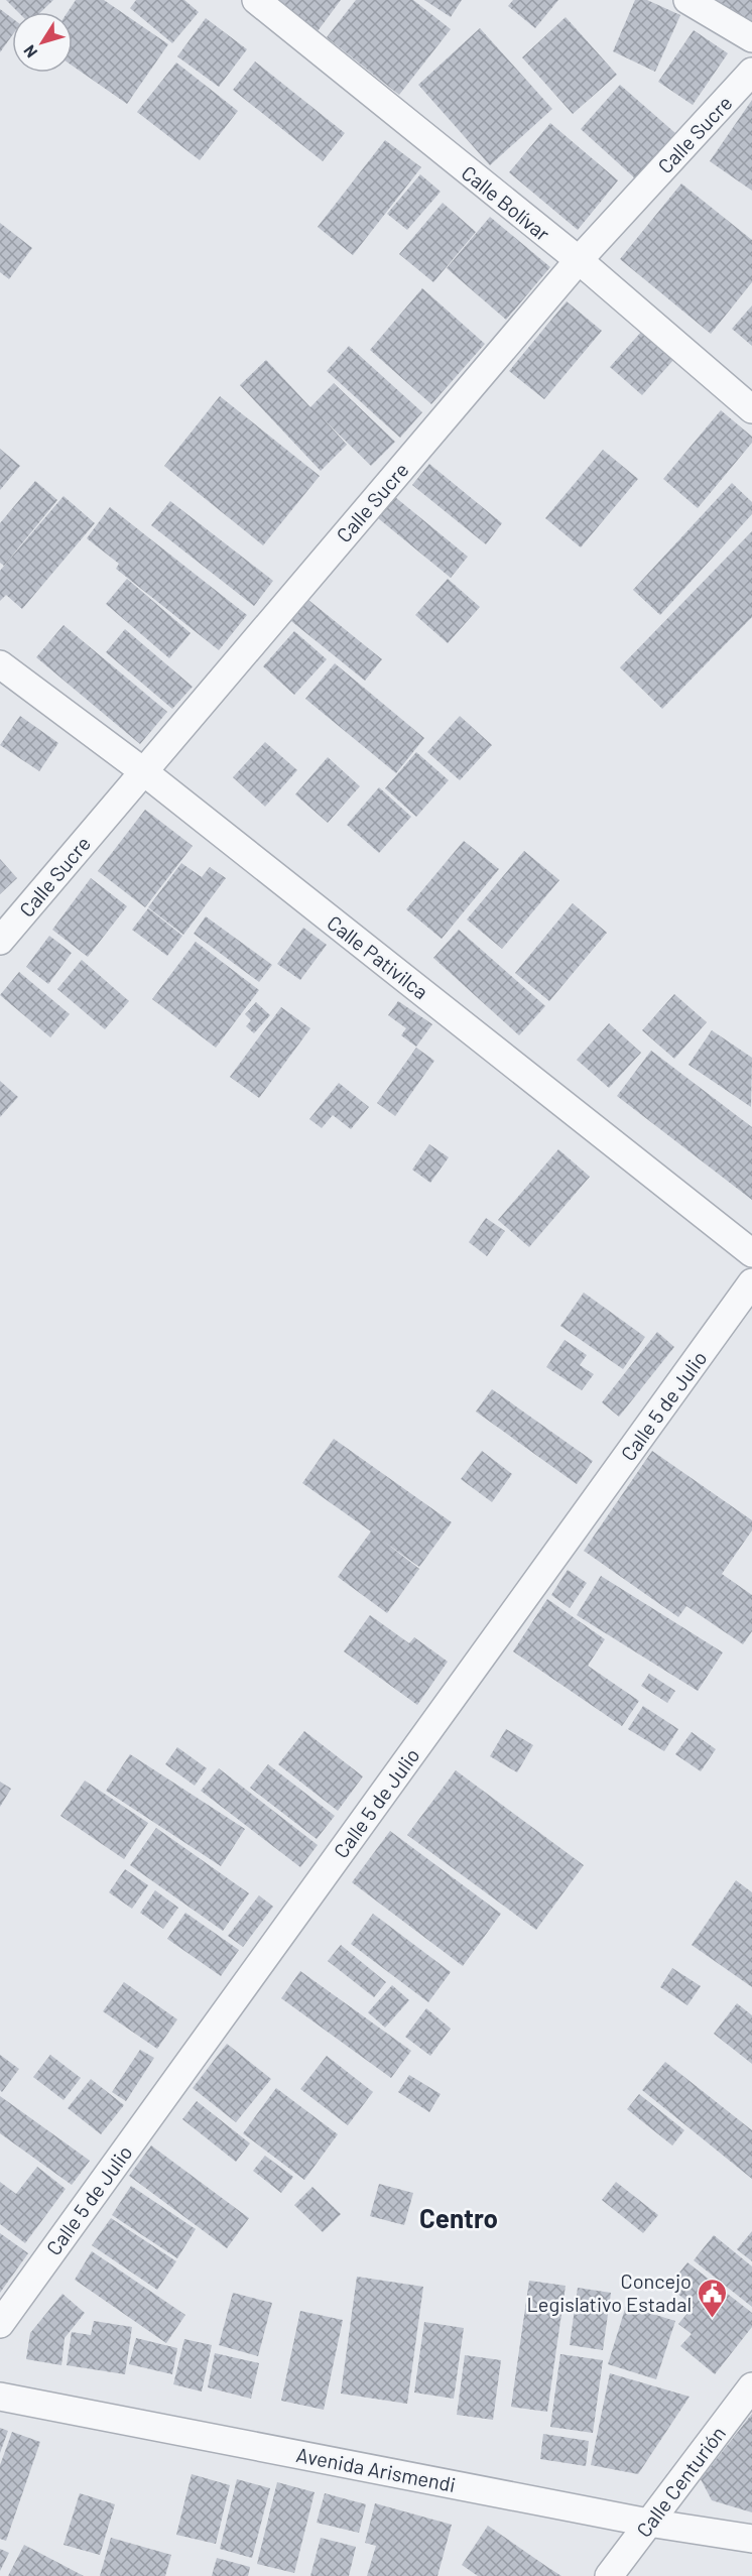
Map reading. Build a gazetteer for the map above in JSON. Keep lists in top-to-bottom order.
{
  "streets": {
    "street": [
      "Calle Sucre",
      "Calle Bolívar",
      "Calle Pativilca",
      "Calle 5 de Julio",
      "Avenida Arismendi",
      "Calle Centurión"
    ]
  },
  "crossings": [
    ["Calle Sucre", "Calle Bolívar"],
    ["Calle Sucre", "Calle Pativilca"],
    ["Avenida Arismendi", "Calle Centurión"]
  ],
  "districts": ["Centro"],
  "places": {
    "public building": ["Concejo Legislativo Estadal"]
  },
  "north": "bottom left"
}
